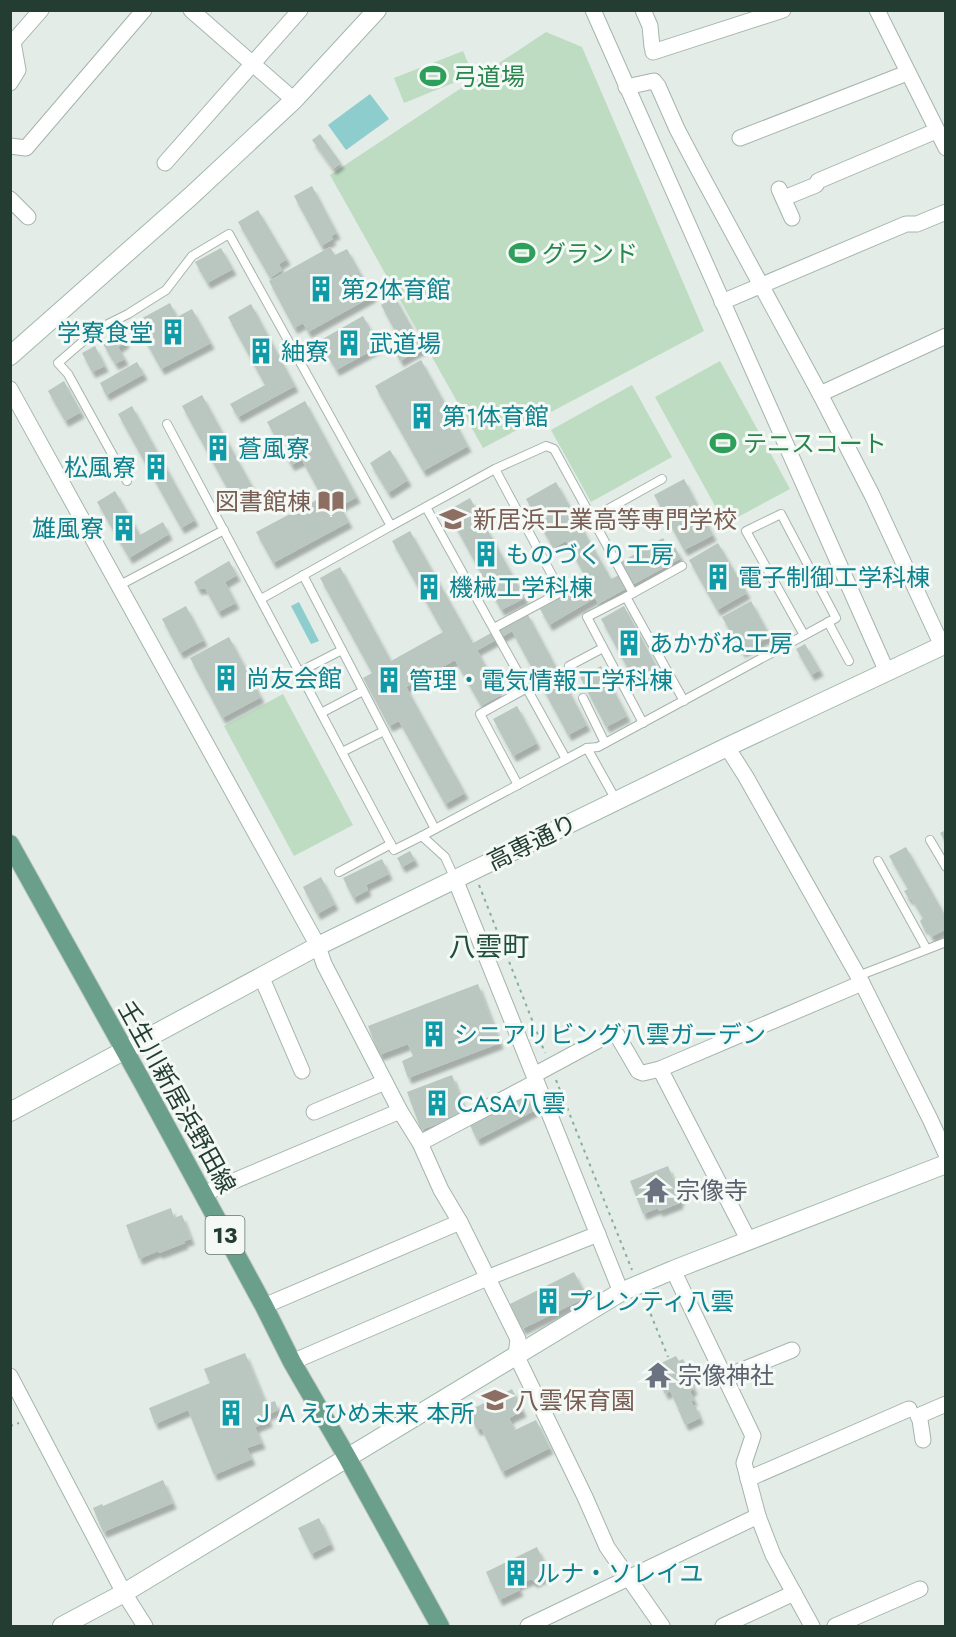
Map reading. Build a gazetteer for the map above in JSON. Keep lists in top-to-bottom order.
{
  "streets": {
    "main road": ["壬生川新居浜野田線", "13"],
    "street": ["高専通り"]
  },
  "crossings": [
    ["高専通り", "壬生川新居浜野田線"]
  ],
  "districts": ["八雲町"],
  "places": {
    "sports": ["弓道場", "グランド", "テニスコート"],
    "building": [
      "第2体育館",
      "学寮食堂",
      "武道場",
      "紬寮",
      "第1体育館",
      "蒼風寮",
      "松風寮",
      "雄風寮",
      "ものづくり工房",
      "電子制御工学科棟",
      "機械工学科棟",
      "あかがね工房",
      "尚友会館",
      "管理・電気情報工学科棟",
      "シニアリビング八雲ガーデン",
      "CASA八雲",
      "プレンティ八雲",
      "ＪＡえひめ未来 本所",
      "ルナ・ソレイユ"
    ],
    "library": ["図書館棟"],
    "school or university": ["新居浜工業高等専門学校", "八雲保育園"],
    "temple": ["宗像寺", "宗像神社"]
  }
}
